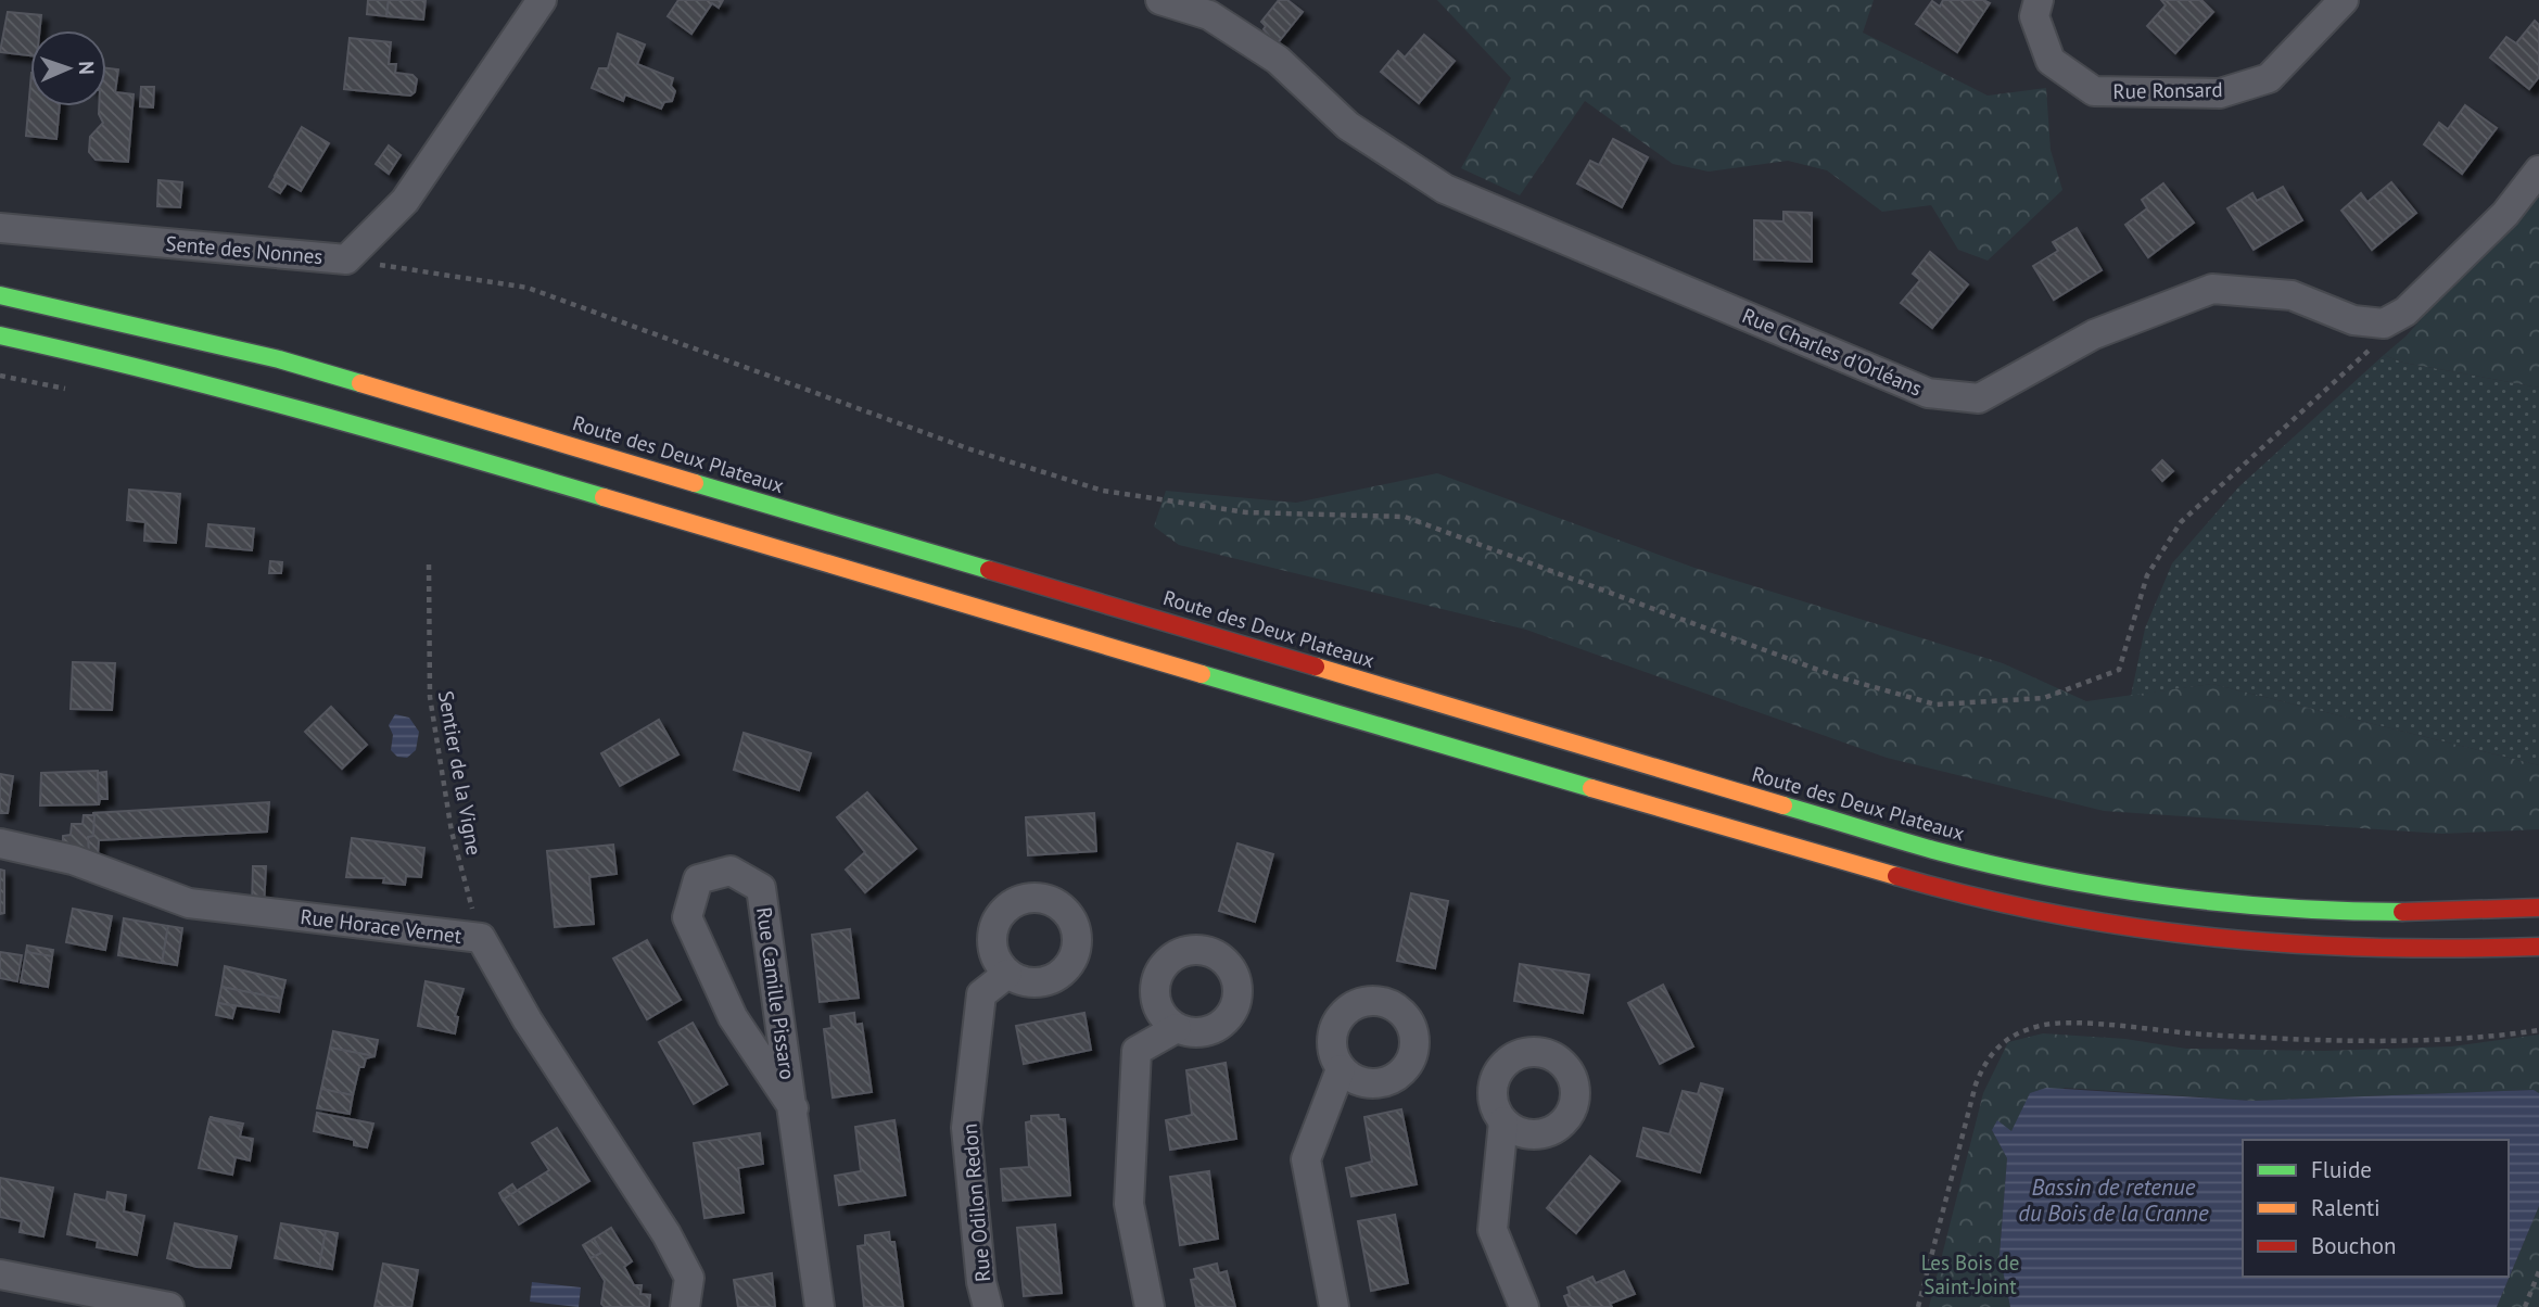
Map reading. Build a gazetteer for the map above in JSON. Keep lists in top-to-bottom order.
{
  "streets": {
    "main road": ["Route des Deux Plateaux"],
    "street": [
      "Rue Ronsard",
      "Sente des Nonnes",
      "Rue Charles d'Orléans",
      "Rue Horace Vernet",
      "Rue Camille Pissaro",
      "Rue Odilon Redon"
    ],
    "path": ["Sentier de la Vigne"]
  },
  "crossings": [
    ["Sentier de la Vigne", "Rue Horace Vernet"]
  ],
  "water": ["Bassin de retenue du Bois de la Cranne"],
  "parks": ["Les Bois de Saint-Joint"],
  "legend": ["Fluide", "Ralenti", "Bouchon"],
  "north": "right"
}
